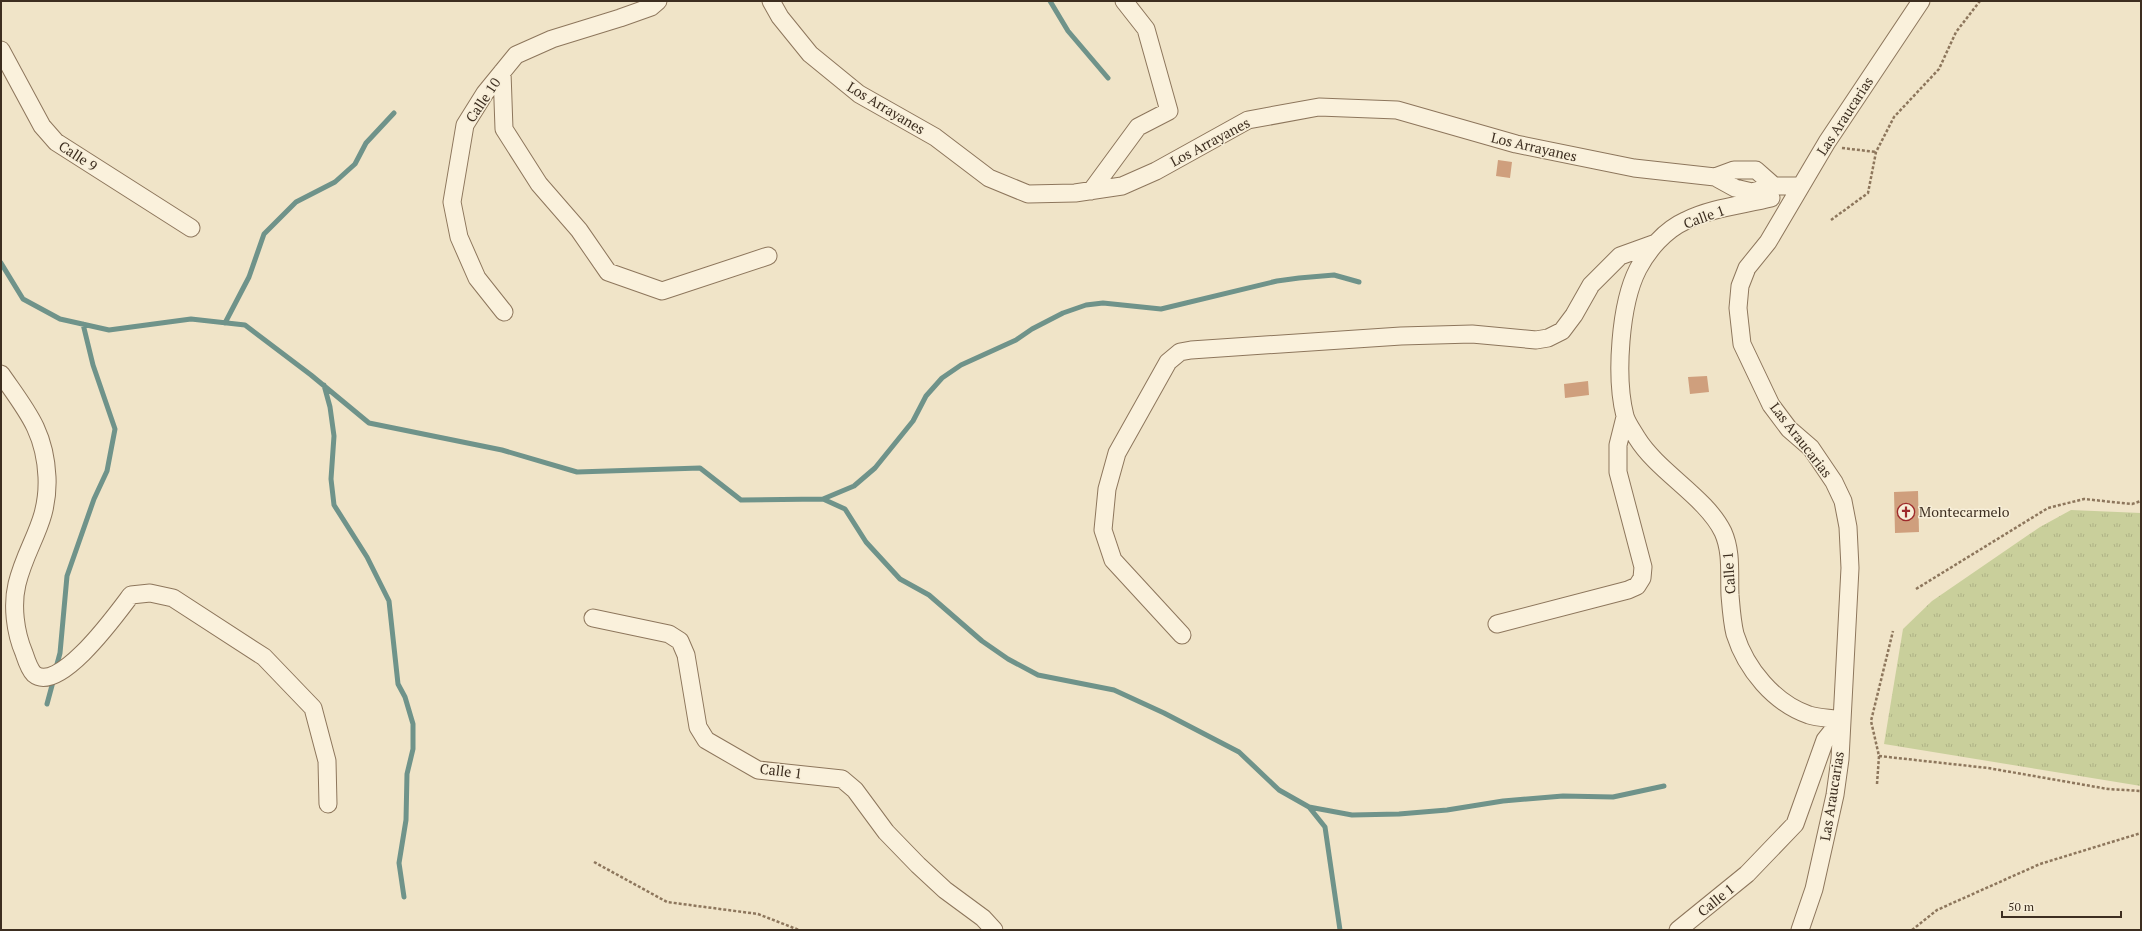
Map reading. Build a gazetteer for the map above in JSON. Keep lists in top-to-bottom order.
{
  "streets": {
    "street": [
      "Calle 10",
      "Los Arrayanes",
      "Las Araucarias",
      "Calle 9",
      "Calle 1"
    ]
  },
  "crossings": [
    ["Los Arrayanes", "Las Araucarias"],
    ["Los Arrayanes", "Calle 1"],
    ["Las Araucarias", "Calle 1"]
  ],
  "places": {
    "church": ["Montecarmelo"]
  },
  "scale_bar": "50 m"
}
